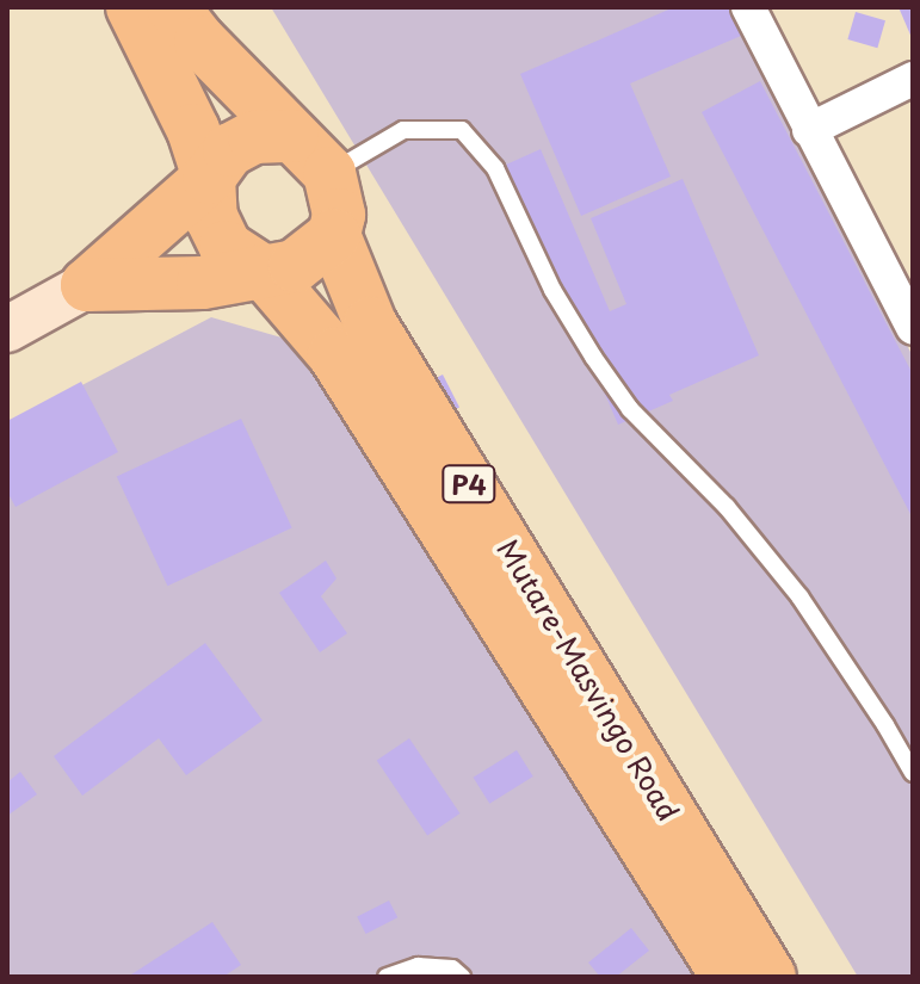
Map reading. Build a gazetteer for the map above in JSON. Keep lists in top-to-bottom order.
{
  "streets": {
    "highway": ["P4", "Mutare-Masvingo Road"]
  }
}
